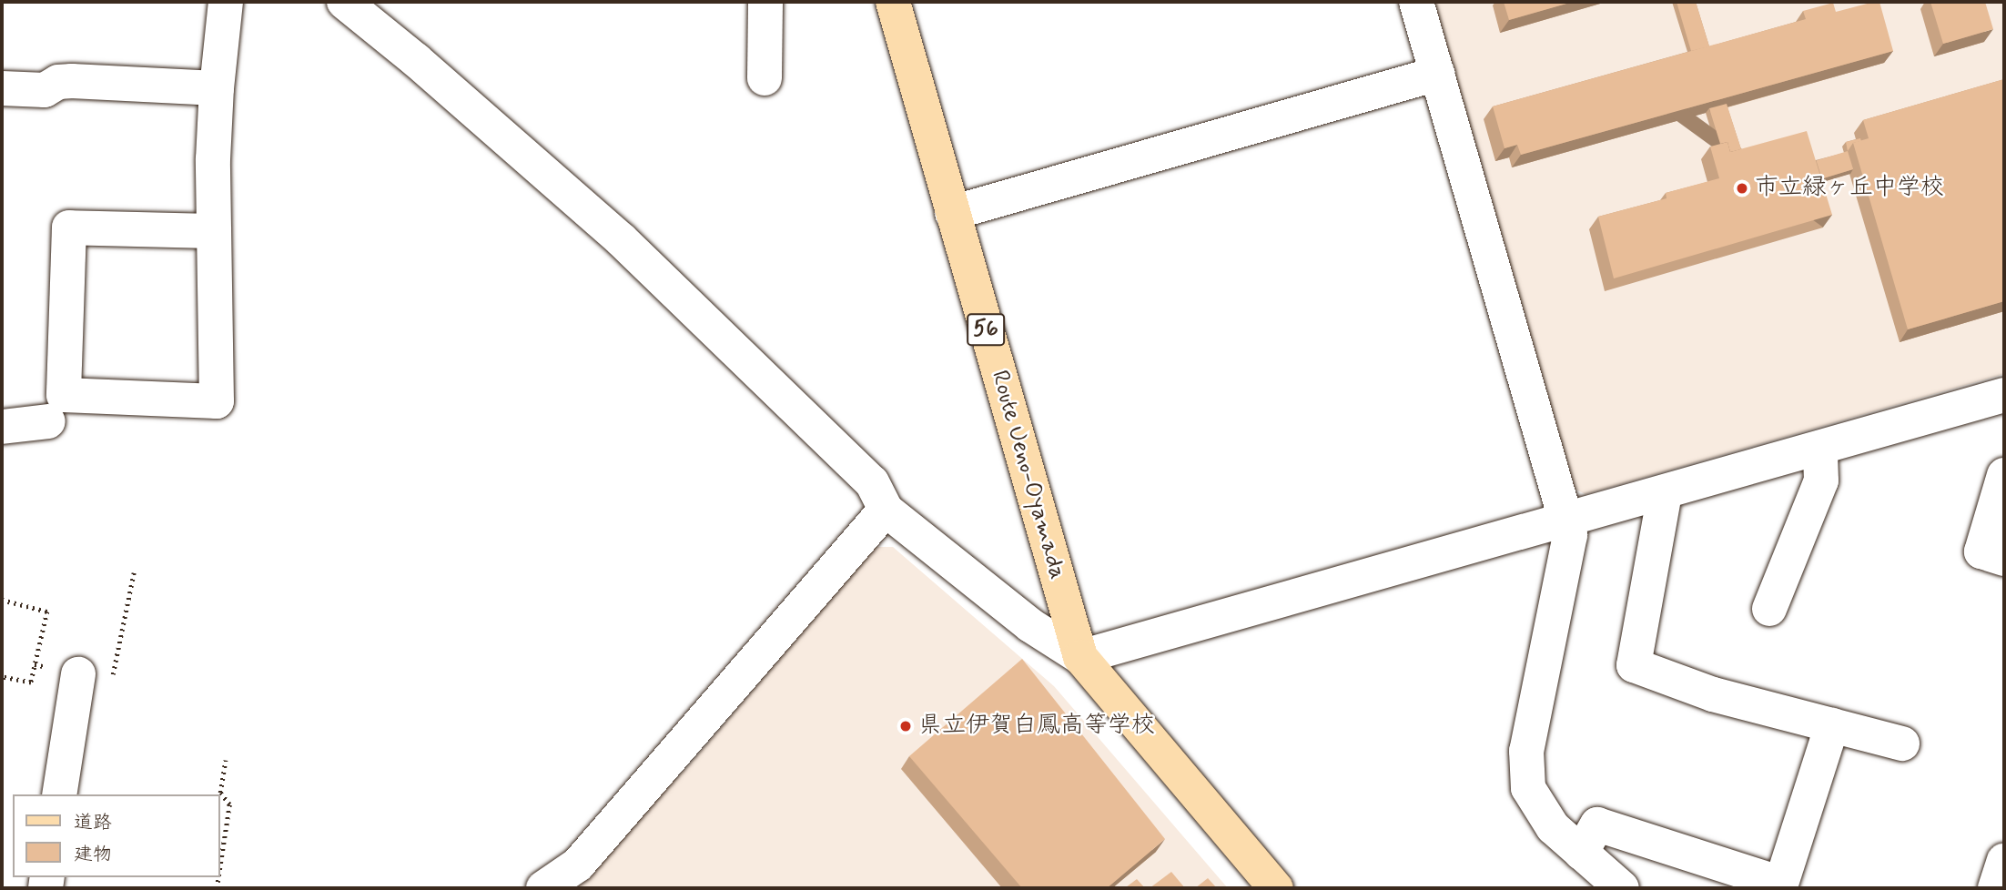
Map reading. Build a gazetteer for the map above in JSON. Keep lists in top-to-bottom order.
{
  "streets": {
    "main road": ["56", "Route Ueno-Oyamada"]
  },
  "places": ["市立緑ヶ丘中学校", "県立伊賀白鳳高等学校"],
  "legend": ["道路", "建物"]
}
